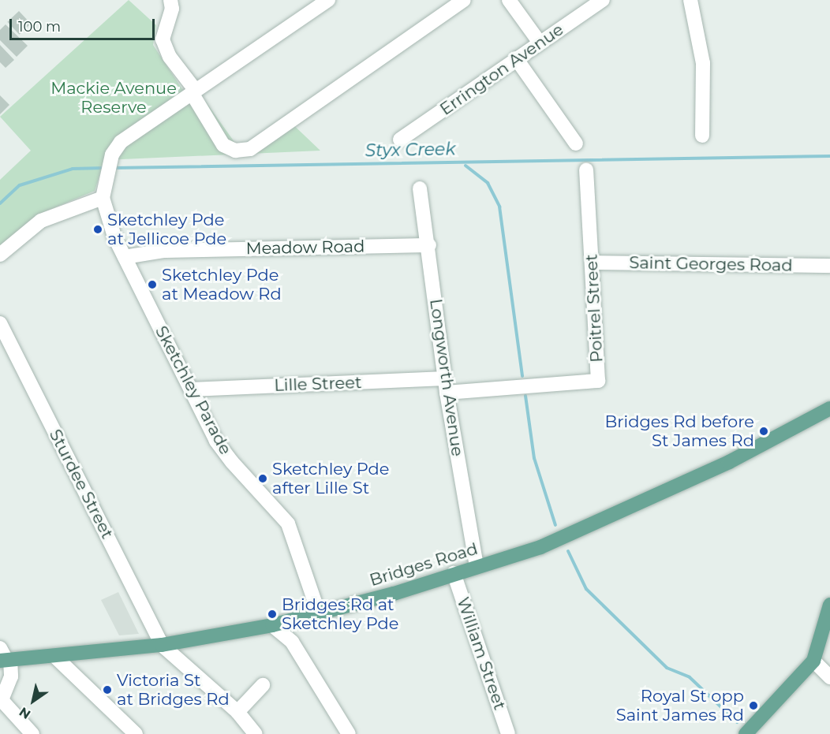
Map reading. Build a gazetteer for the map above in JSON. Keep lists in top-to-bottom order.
{
  "streets": {
    "main road": ["Bridges Road"],
    "street": [
      "Errington Avenue",
      "Meadow Road",
      "Saint Georges Road",
      "Poitrel Street",
      "Longworth Avenue",
      "Lille Street",
      "Sketchley Parade",
      "Sturdee Street",
      "William Street"
    ]
  },
  "crossings": [
    ["Meadow Road", "Longworth Avenue"],
    ["Meadow Road", "Sketchley Parade"],
    ["Saint Georges Road", "Poitrel Street"],
    ["Poitrel Street", "Longworth Avenue"],
    ["Poitrel Street", "Lille Street"],
    ["Longworth Avenue", "Lille Street"],
    ["Longworth Avenue", "Bridges Road"],
    ["Lille Street", "Sketchley Parade"],
    ["Sketchley Parade", "Bridges Road"],
    ["Sturdee Street", "Bridges Road"],
    ["Bridges Road", "William Street"]
  ],
  "water": ["Styx Creek"],
  "parks": ["Mackie Avenue Reserve"],
  "places": [
    "Sketchley Pde at Jellicoe Pde",
    "Sketchley Pde at Meadow Rd",
    "Bridges Rd before St James Rd",
    "Sketchley Pde after Lille St",
    "Bridges Rd at Sketchley Pde",
    "Victoria St at Bridges Rd",
    "Royal St opp Saint James Rd"
  ],
  "scale_bar": "100 m",
  "north": "bottom left"
}
